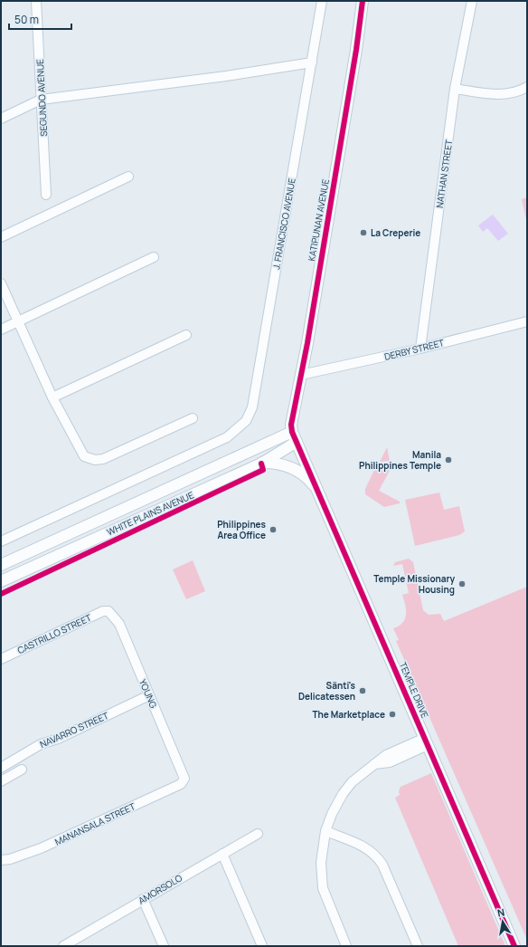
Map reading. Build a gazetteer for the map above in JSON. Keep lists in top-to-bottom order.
{
  "streets": {
    "street": [
      "SEGUNDO AVENUE",
      "NATHAN STREET",
      "KATIPUNAN AVENUE",
      "J. FRANCISCO AVENUE",
      "DERBY STREET",
      "WHITE PLAINS AVENUE",
      "CASTRILLO STREET",
      "TEMPLE DRIVE",
      "YOUNG",
      "NAVARRO STREET",
      "MANANSALA STREET",
      "AMORSOLO"
    ]
  },
  "crossings": [
    ["NATHAN STREET", "DERBY STREET"],
    ["KATIPUNAN AVENUE", "DERBY STREET"],
    ["KATIPUNAN AVENUE", "WHITE PLAINS AVENUE"],
    ["KATIPUNAN AVENUE", "TEMPLE DRIVE"],
    ["WHITE PLAINS AVENUE", "TEMPLE DRIVE"],
    ["CASTRILLO STREET", "YOUNG"],
    ["YOUNG", "NAVARRO STREET"],
    ["YOUNG", "MANANSALA STREET"]
  ],
  "places": [
    "La Creperie",
    "Manila Philippines Temple",
    "Philippines Area Office",
    "Temple Missionary Housing",
    "Sänti's Delicatessen",
    "The Marketplace"
  ],
  "scale_bar": "50 m",
  "north": "top"
}
